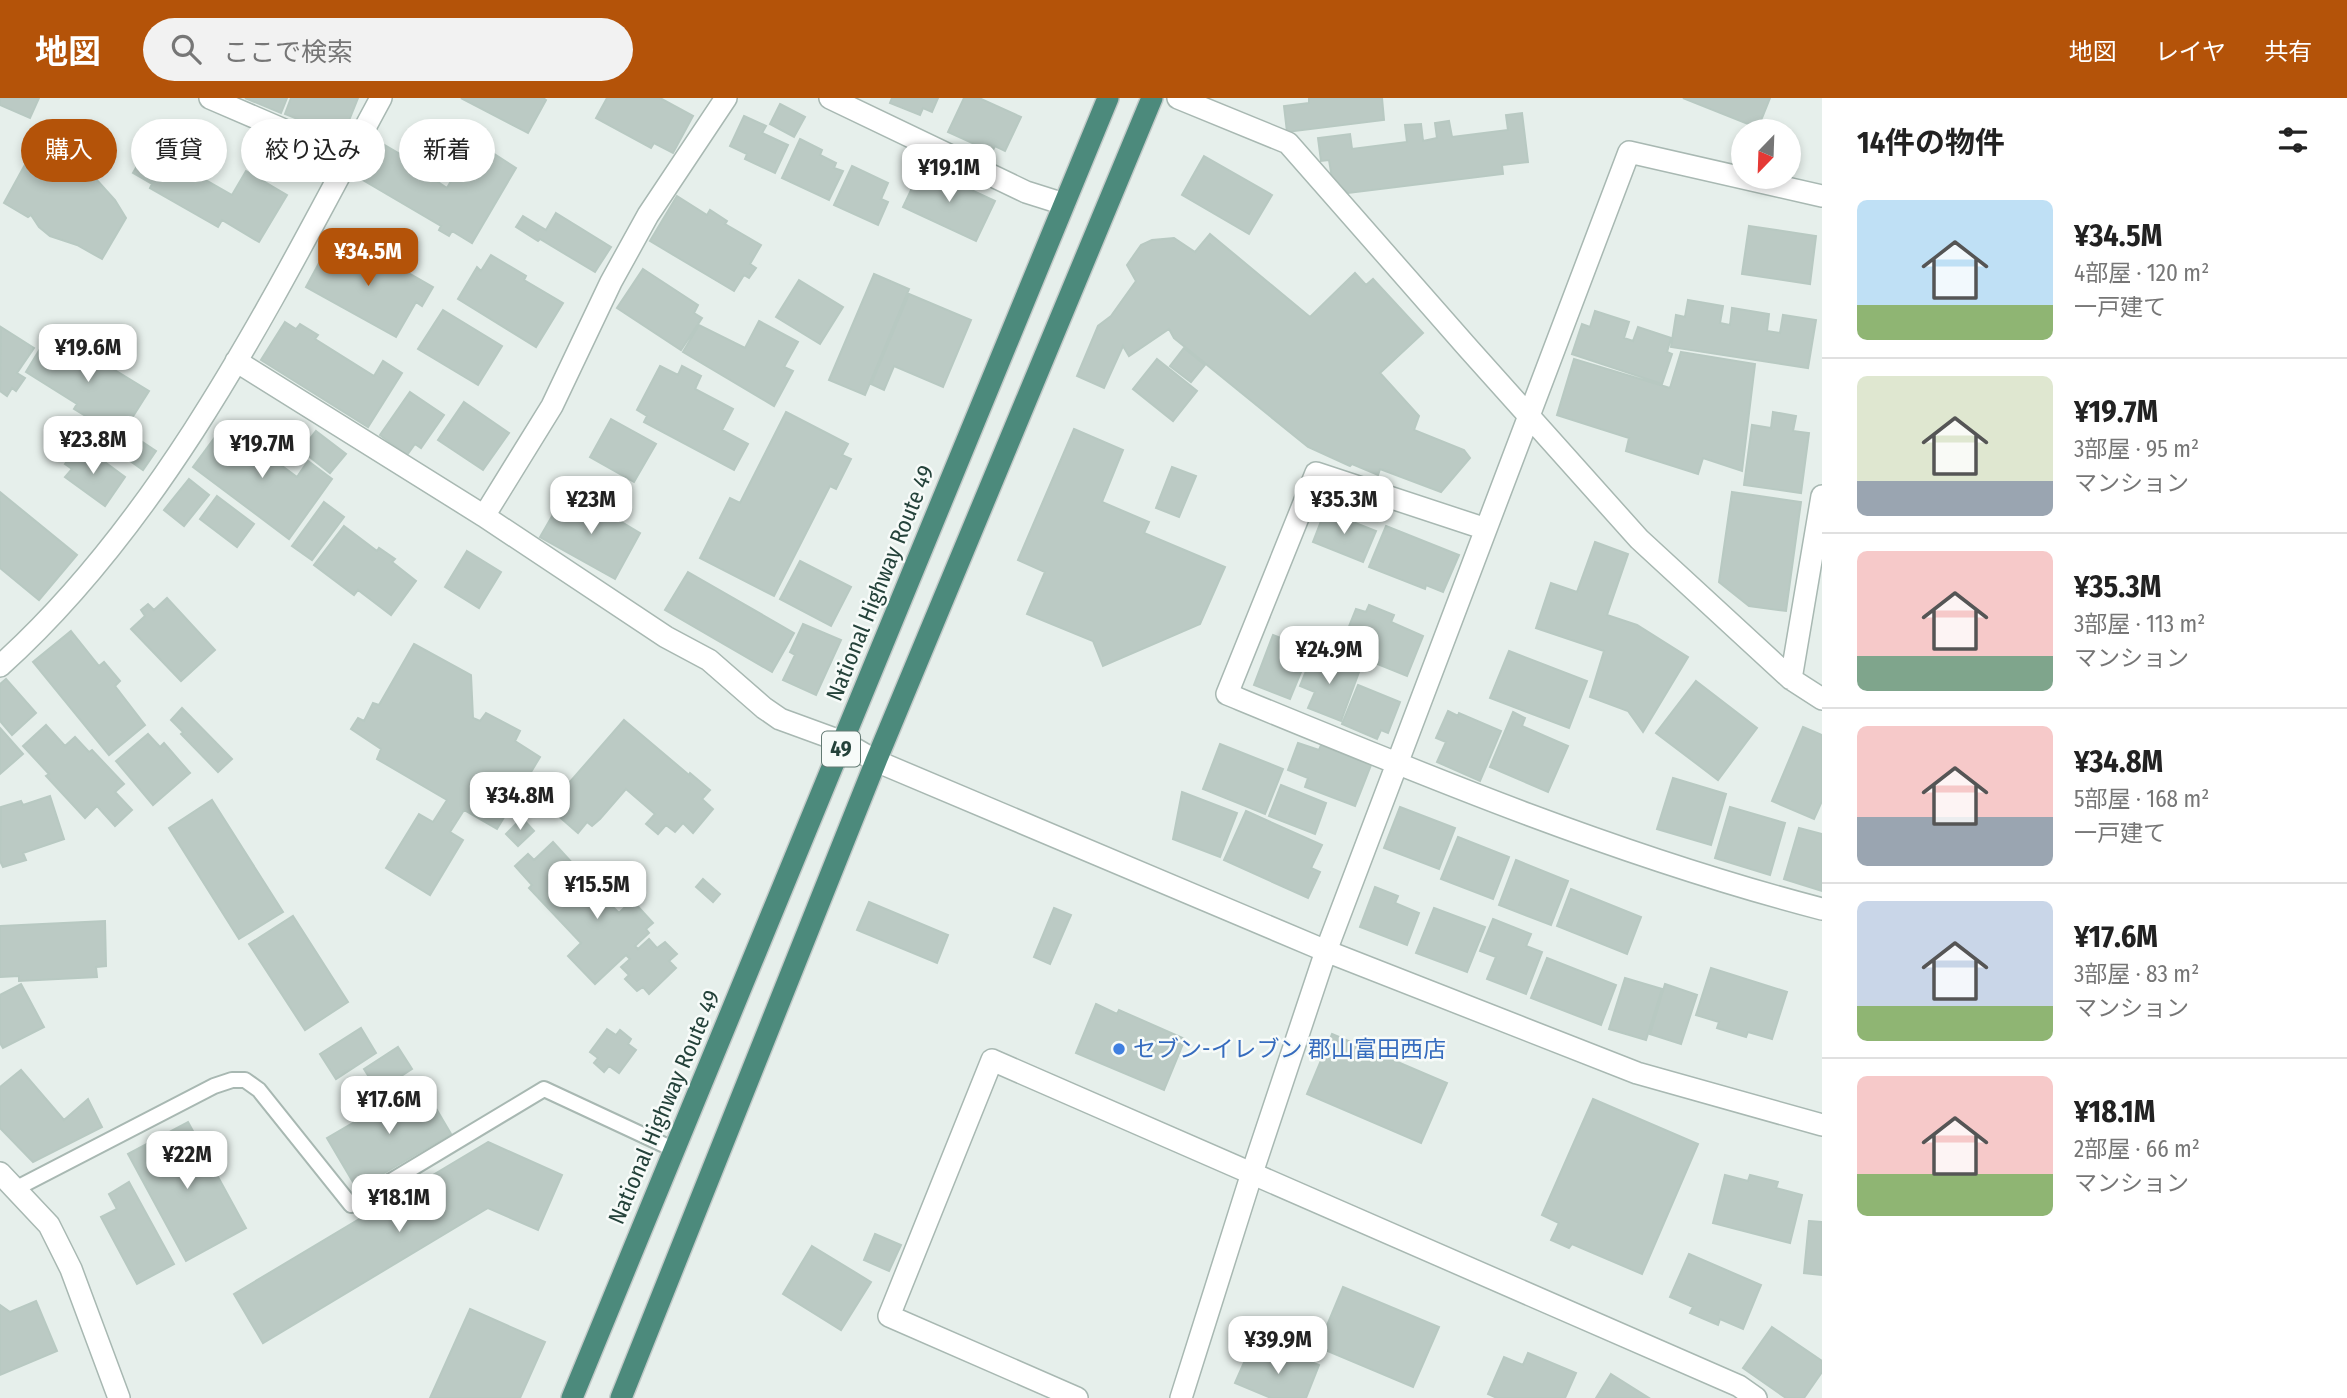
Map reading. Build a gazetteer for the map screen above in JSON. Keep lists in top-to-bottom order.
{
  "streets": {
    "highway": ["National Highway Route 49", "49"]
  },
  "places": ["セブン-イレブン 郡山富田西店"],
  "north": "bottom left",
  "page": {
    "header": "地図",
    "search": "ここで検索",
    "nav": ["地図", "レイヤ", "共有"],
    "heading": "14件の物件",
    "chip": [
      "購入",
      "賃貸",
      "絞り込み",
      "新着"
    ],
    "price": [
      "¥19.1M",
      "¥34.5M",
      "¥19.6M",
      "¥23.8M",
      "¥19.7M",
      "¥23M",
      "¥35.3M",
      "¥24.9M",
      "¥34.8M",
      "¥15.5M",
      "¥17.6M",
      "¥22M",
      "¥18.1M",
      "¥39.9M"
    ],
    "list": [
      {
        "name": "¥34.5M",
        "note": "4部屋 · 120 m² · 一戸建て"
      },
      {
        "name": "¥19.7M",
        "note": "3部屋 · 95 m² · マンション"
      },
      {
        "name": "¥35.3M",
        "note": "3部屋 · 113 m² · マンション"
      },
      {
        "name": "¥34.8M",
        "note": "5部屋 · 168 m² · 一戸建て"
      },
      {
        "name": "¥17.6M",
        "note": "3部屋 · 83 m² · マンション"
      },
      {
        "name": "¥18.1M",
        "note": "2部屋 · 66 m² · マンション"
      }
    ]
  }
}
